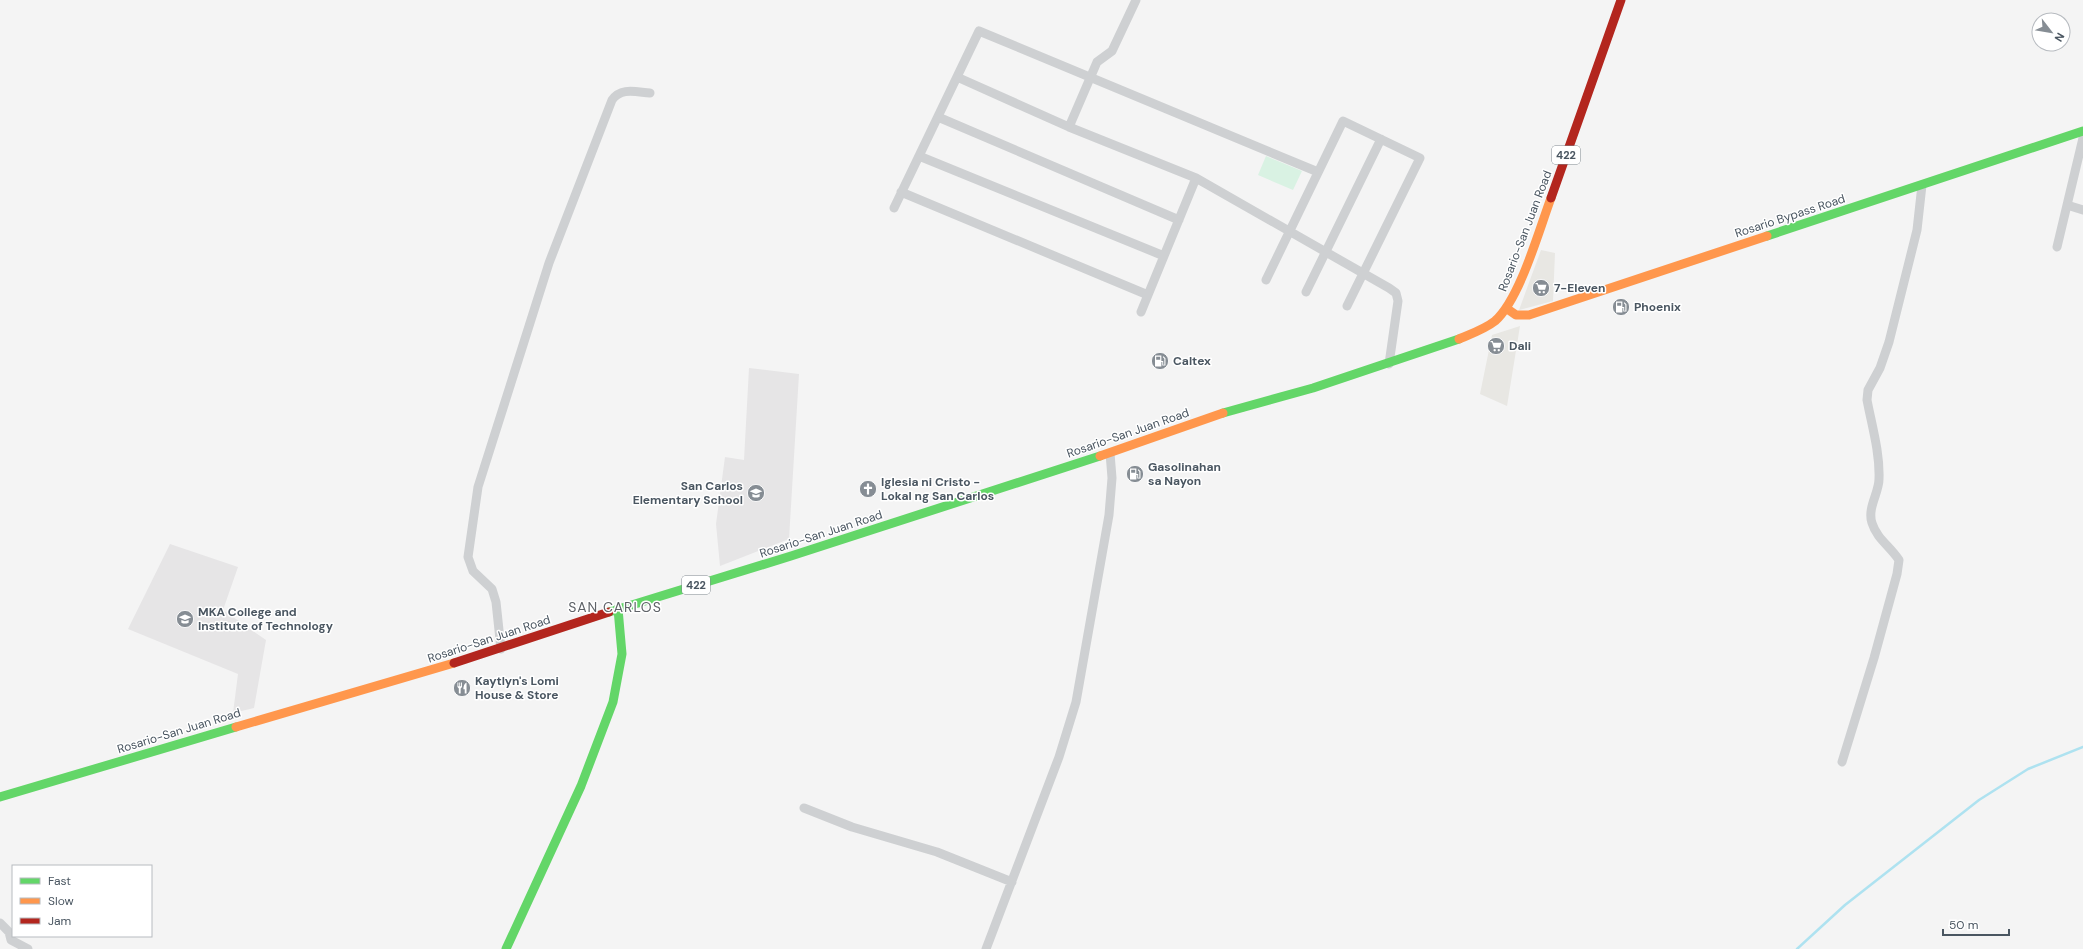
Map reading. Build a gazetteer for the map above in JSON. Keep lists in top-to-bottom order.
{
  "streets": {
    "main road": ["422", "Rosario Bypass Road", "Rosario-San Juan Road"]
  },
  "crossings": [
    ["Rosario Bypass Road", "Rosario-San Juan Road"]
  ],
  "districts": ["SAN CARLOS"],
  "places": {
    "supermarket": ["7-Eleven", "Dali"],
    "fuel station": ["Phoenix", "Caltex", "Gasolinahan sa Nayon"],
    "church": ["Iglesia ni Cristo - Lokal ng San Carlos"],
    "school or university": ["San Carlos Elementary School", "MKA College and Institute of Technology"],
    "restaurant": ["Kaytlyn's Lomi House & Store"]
  },
  "legend": ["Fast", "Slow", "Jam"],
  "scale_bar": "50 m",
  "north": "bottom right"
}
